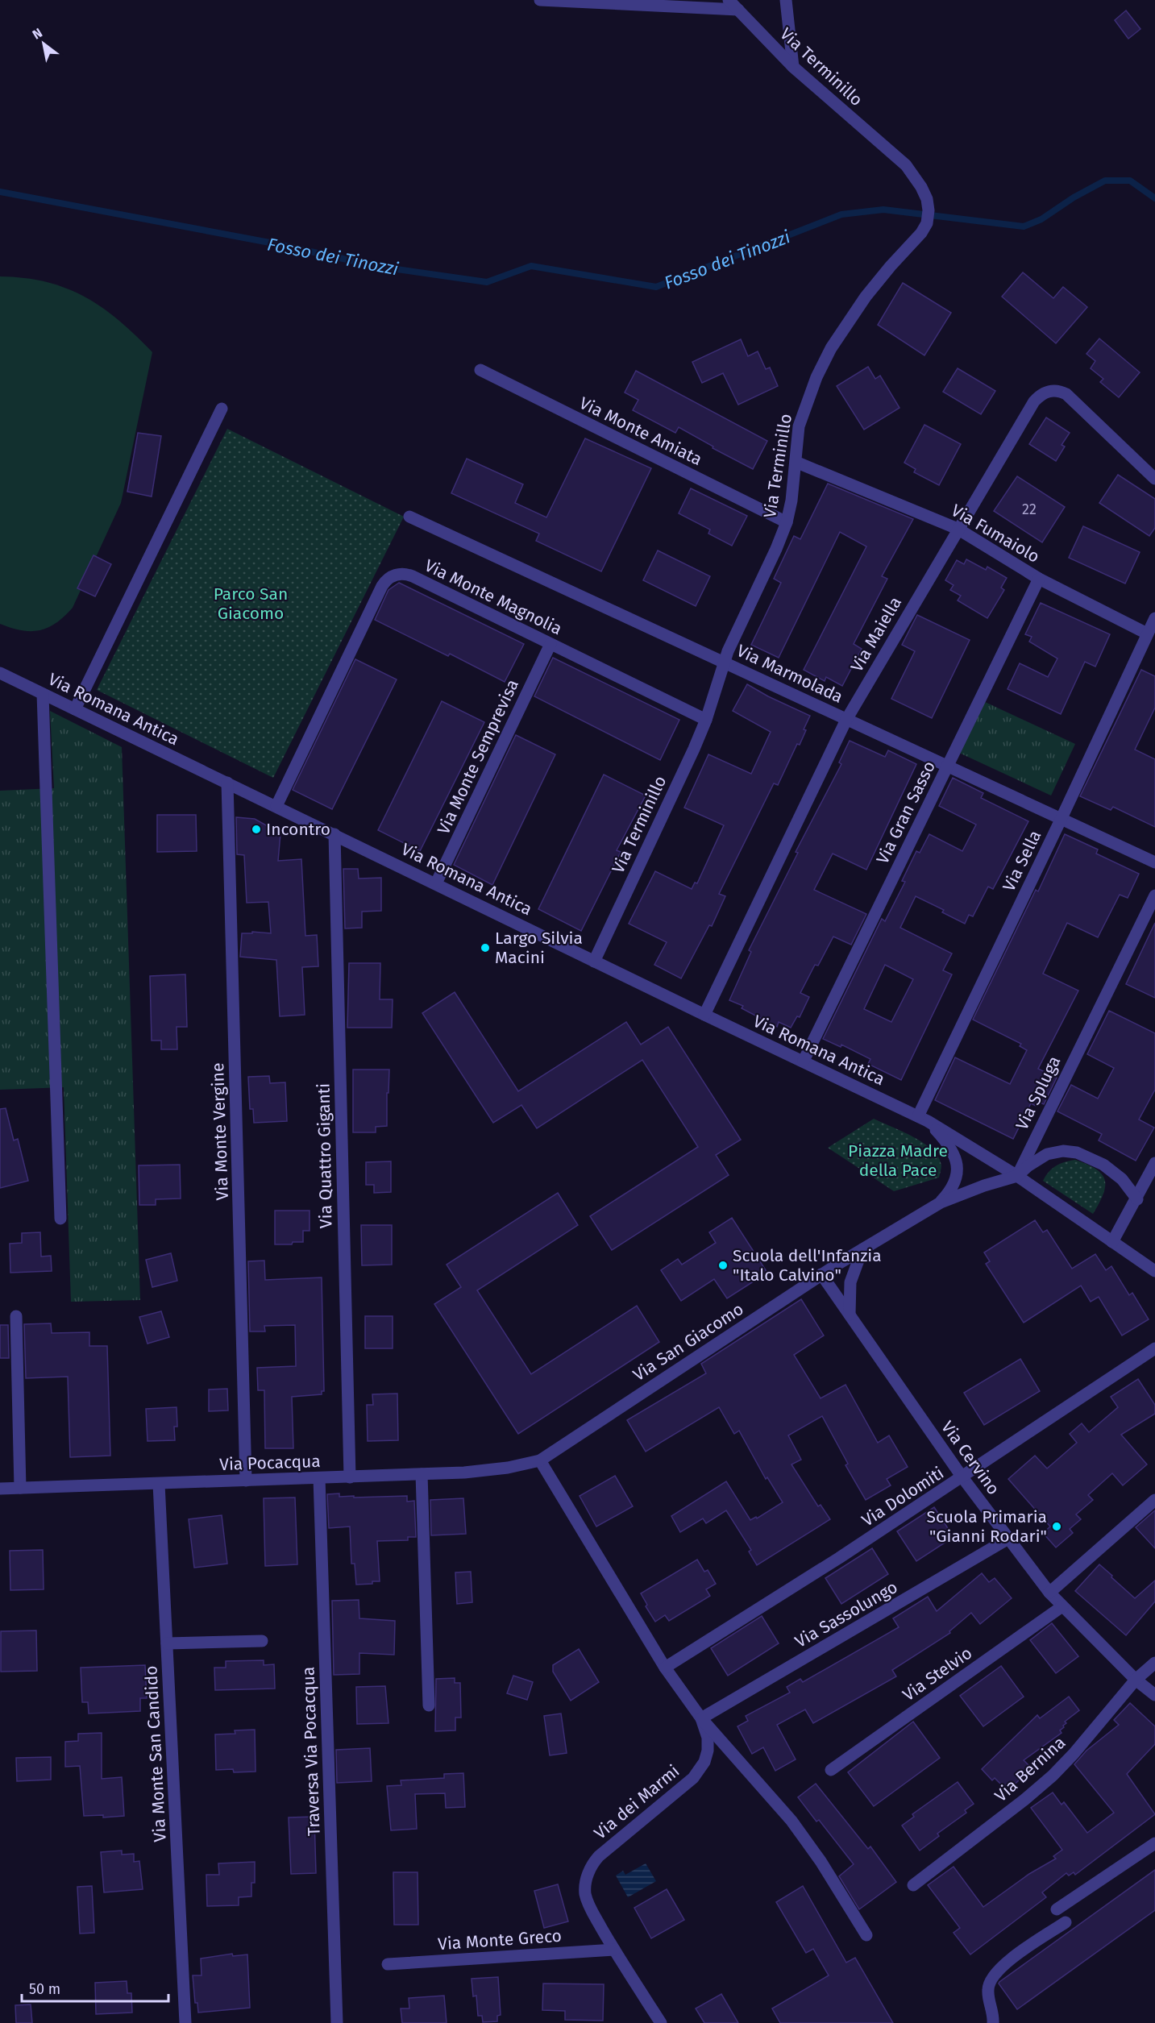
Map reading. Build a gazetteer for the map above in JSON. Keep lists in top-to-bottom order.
{
  "streets": {
    "street": [
      "Via Terminillo",
      "Via Monte Amiata",
      "Via Fumaiolo",
      "Via Monte Magnolia",
      "Via Maiella",
      "Via Marmolada",
      "Via Romana Antica",
      "Via Monte Semprevisa",
      "Via Gran Sasso",
      "Via Sella",
      "Via Spluga",
      "Via Monte Vergine",
      "Via Quattro Giganti",
      "Via San Giacomo",
      "Via Cervino",
      "Via Pocacqua",
      "Via Dolomiti",
      "Via Sassolungo",
      "Via Stelvio",
      "Traversa Via Pocacqua",
      "Via Monte San Candido",
      "Via Bernina",
      "Via dei Marmi",
      "Via Monte Greco"
    ]
  },
  "crossings": [
    ["Via Terminillo", "Via Monte Amiata"],
    ["Via Terminillo", "Via Fumaiolo"],
    ["Via Terminillo", "Via Monte Magnolia"],
    ["Via Terminillo", "Via Marmolada"],
    ["Via Terminillo", "Via Romana Antica"],
    ["Via Fumaiolo", "Via Maiella"],
    ["Via Fumaiolo", "Via Gran Sasso"],
    ["Via Fumaiolo", "Via Sella"],
    ["Via Monte Magnolia", "Via Romana Antica"],
    ["Via Monte Magnolia", "Via Monte Semprevisa"],
    ["Via Maiella", "Via Marmolada"],
    ["Via Maiella", "Via Romana Antica"],
    ["Via Marmolada", "Via Gran Sasso"],
    ["Via Marmolada", "Via Sella"],
    ["Via Romana Antica", "Via Monte Semprevisa"],
    ["Via Romana Antica", "Via Gran Sasso"],
    ["Via Romana Antica", "Via Sella"],
    ["Via Romana Antica", "Via Spluga"],
    ["Via Romana Antica", "Via Monte Vergine"],
    ["Via Romana Antica", "Via Quattro Giganti"],
    ["Via Romana Antica", "Via San Giacomo"],
    ["Via Spluga", "Via San Giacomo"],
    ["Via Monte Vergine", "Via Pocacqua"],
    ["Via Quattro Giganti", "Via Pocacqua"],
    ["Via San Giacomo", "Via Cervino"],
    ["Via San Giacomo", "Via Pocacqua"],
    ["Via San Giacomo", "Via dei Marmi"],
    ["Via Cervino", "Via Dolomiti"],
    ["Via Cervino", "Via Sassolungo"],
    ["Via Cervino", "Via Stelvio"],
    ["Via Cervino", "Via Bernina"],
    ["Via Pocacqua", "Traversa Via Pocacqua"],
    ["Via Pocacqua", "Via Monte San Candido"],
    ["Via Pocacqua", "Via dei Marmi"],
    ["Via Dolomiti", "Via dei Marmi"],
    ["Via Sassolungo", "Via dei Marmi"],
    ["Via dei Marmi", "Via Monte Greco"]
  ],
  "water": ["Fosso dei Tinozzi"],
  "parks": ["Parco San Giacomo", "Piazza Madre della Pace"],
  "places": [
    "Incontro",
    "Largo Silvia Macini",
    "Scuola dell'Infanzia \"Italo Calvino\"",
    "Scuola Primaria \"Gianni Rodari\""
  ],
  "house_numbers": ["22"],
  "scale_bar": "50 m",
  "north": "top left"
}
